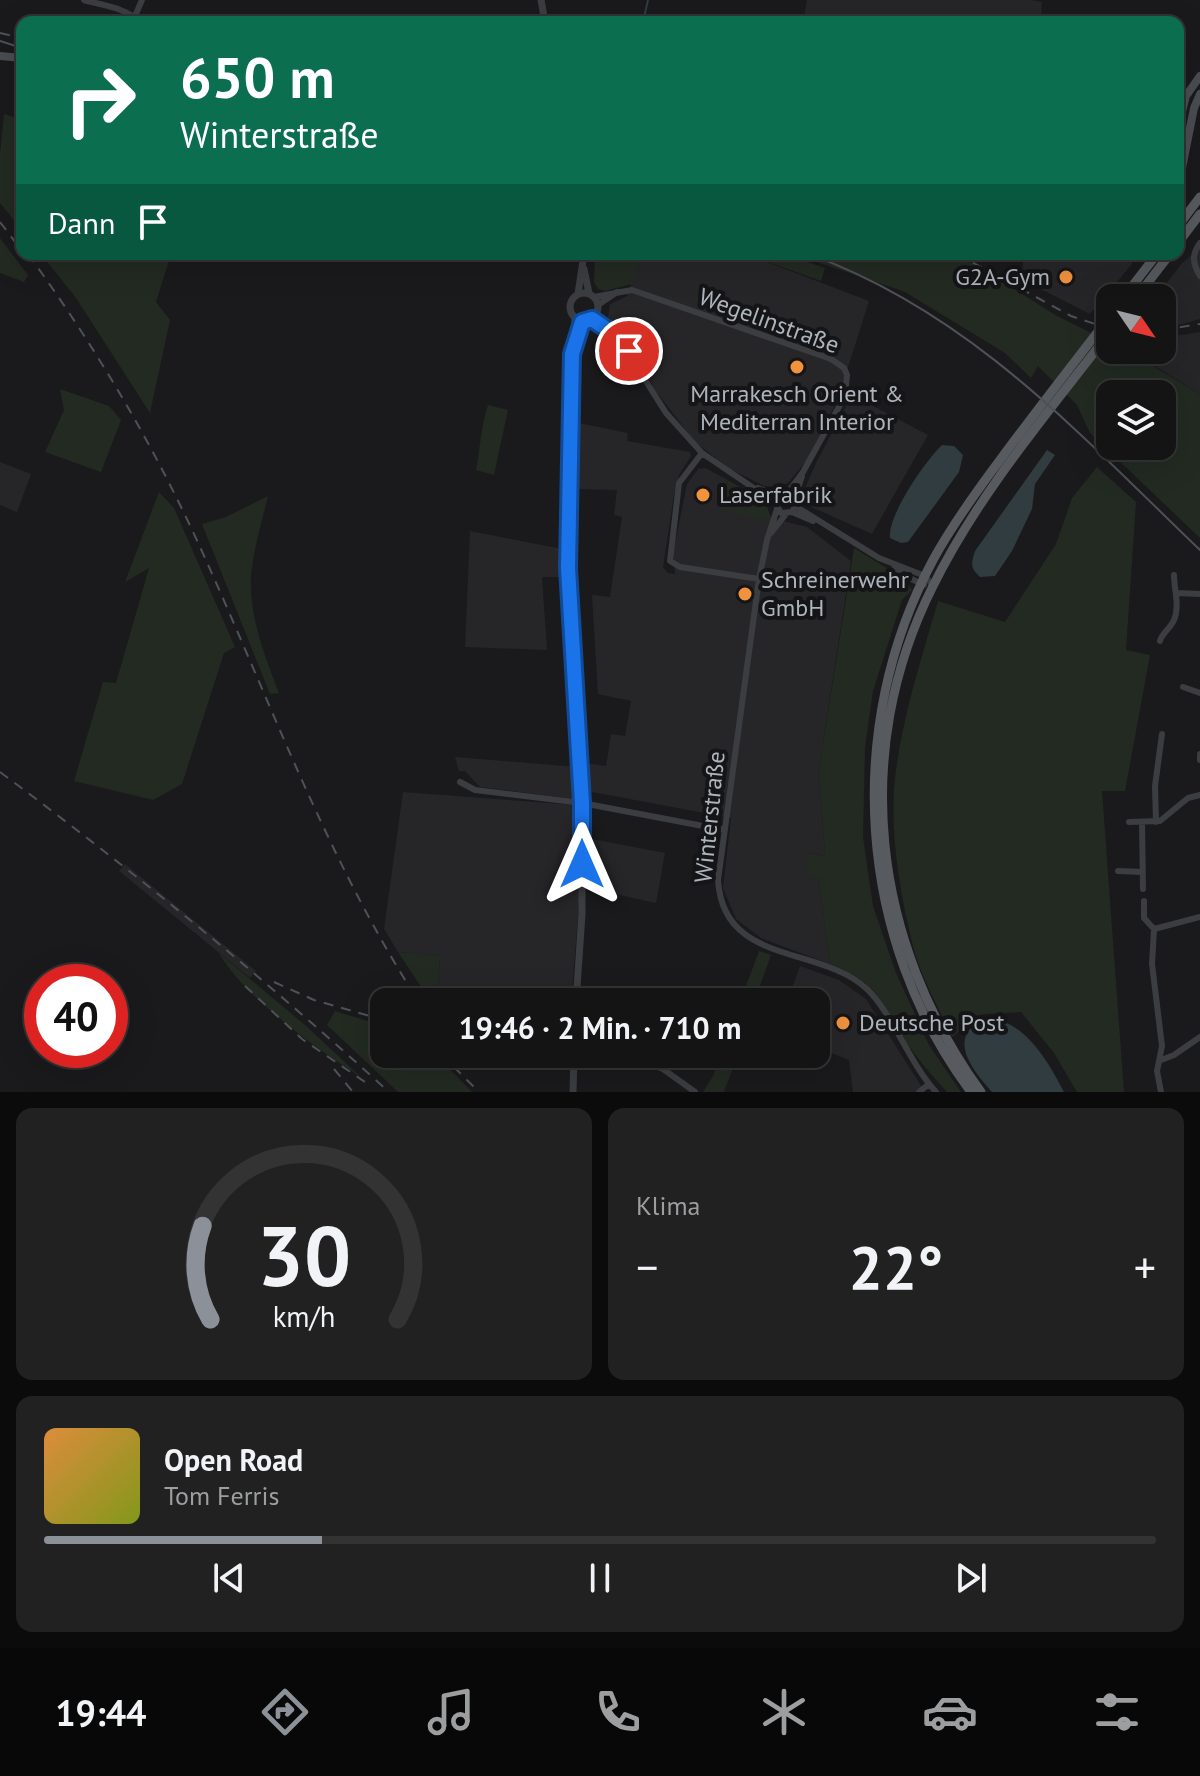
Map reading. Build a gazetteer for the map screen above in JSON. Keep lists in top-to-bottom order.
{
  "streets": {
    "street": ["Wegelinstraße", "Winterstraße"]
  },
  "crossings": [
    ["Wegelinstraße", "Winterstraße"]
  ],
  "places": [
    "G2A-Gym",
    "Marrakesch Orient & Mediterran Interior",
    "Laserfabrik",
    "Schreinerwehr GmbH",
    "Deutsche Post"
  ],
  "north": "bottom right",
  "page": {
    "turn": ["650 m", "Winterstraße"],
    "then": "Dann",
    "limit": "40",
    "trip": "19:46 · 2 Min. · 710 m",
    "tile": "Klima",
    "heat": ["−", "22°", "+"],
    "song": ["Open Road", "Tom Ferris"],
    "tabs": "19:44",
    "gauge": ["30", "km/h"]
  }
}
